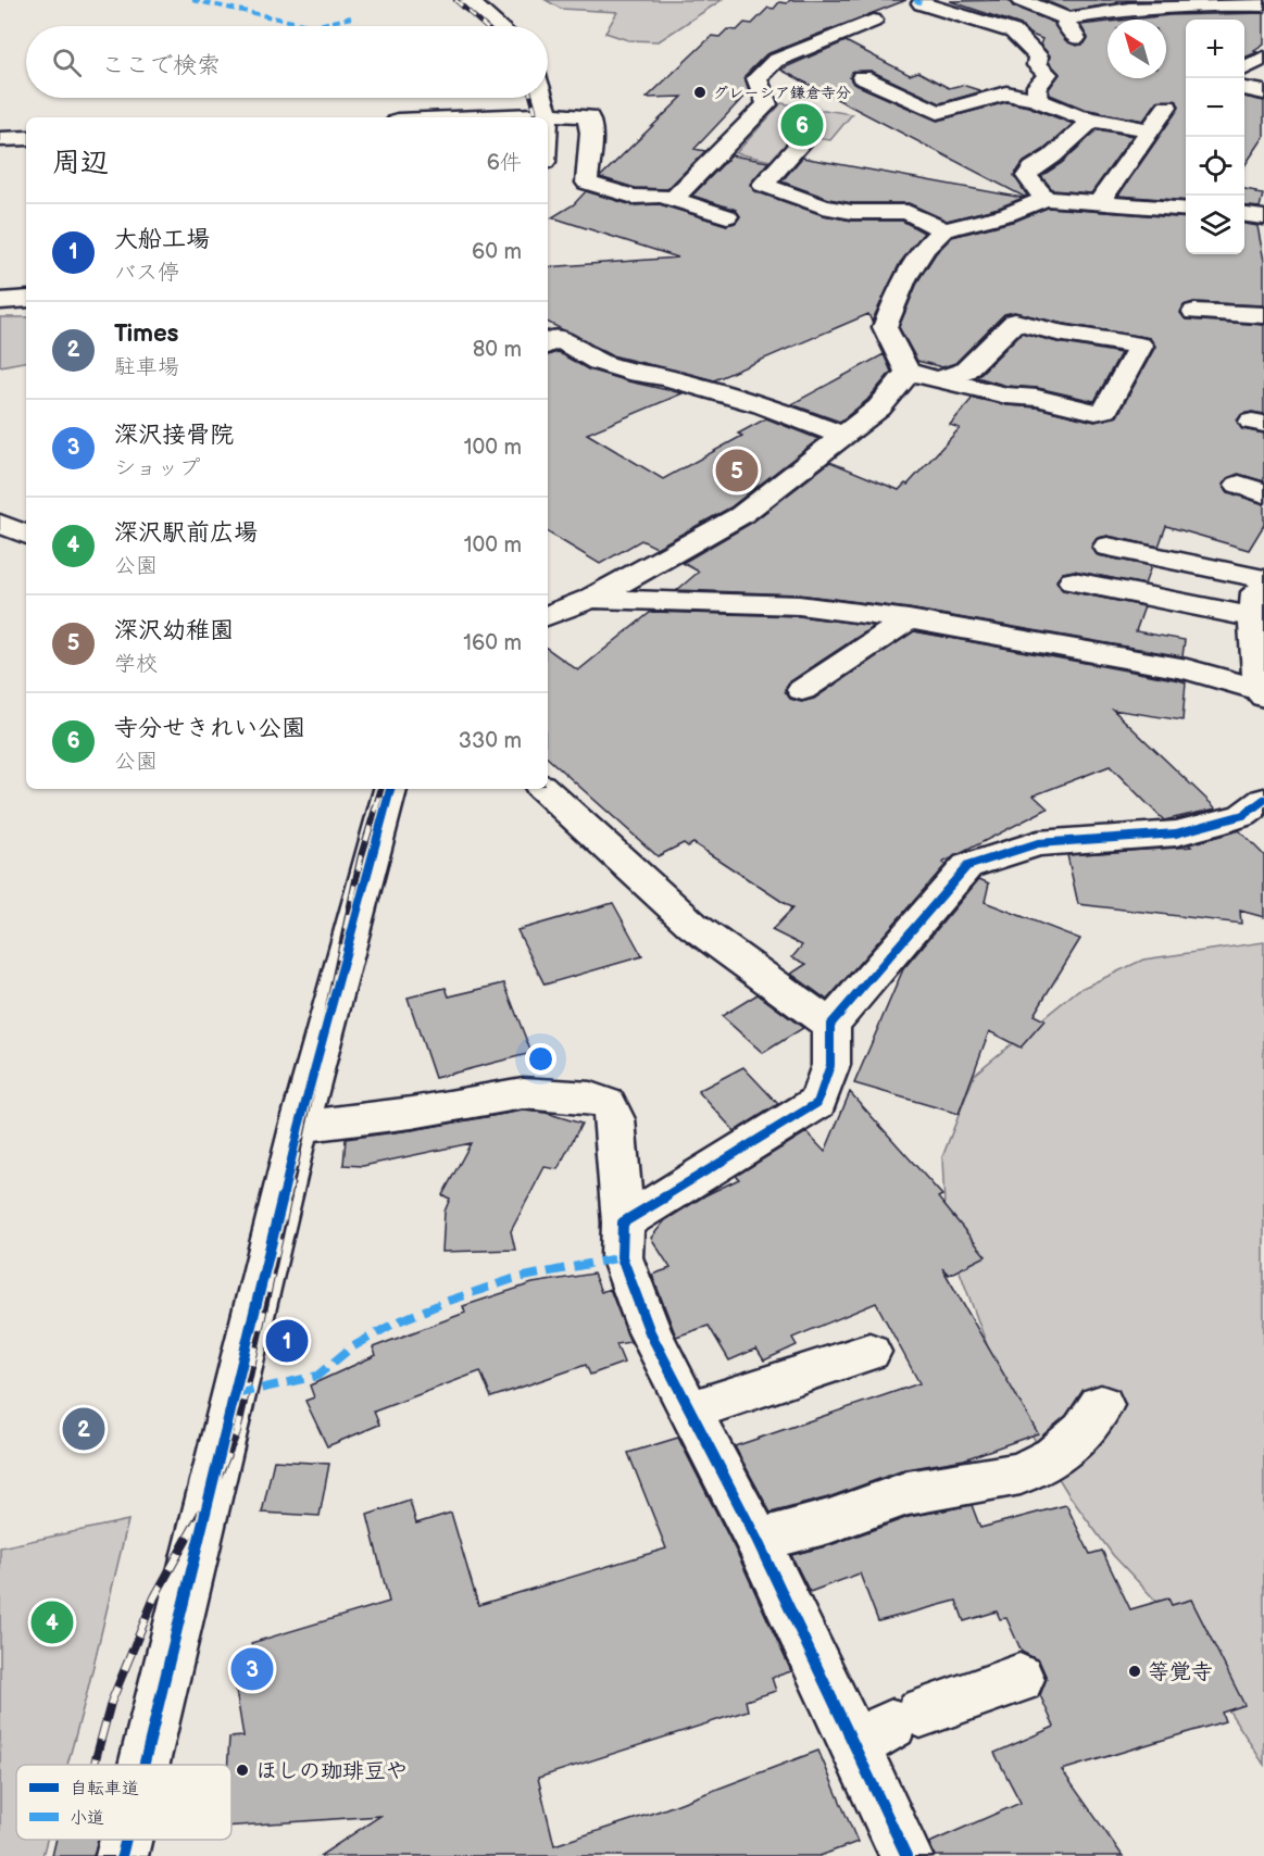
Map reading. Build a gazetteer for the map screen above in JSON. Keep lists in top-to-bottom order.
{
  "places": ["グレーシア鎌倉寺分", "等覚寺", "ほしの珈琲豆や"],
  "legend": ["自転車道", "小道"],
  "north": "top left",
  "page": {
    "map_buttons": ["+", "−"],
    "search": "ここで検索",
    "pins": [
      "6",
      "5",
      "1",
      "2",
      "4",
      "3"
    ],
    "heading": ["周辺", "6件"],
    "list": [
      {
        "mark": "1",
        "name": "大船工場",
        "note": "バス停",
        "value": "60 m"
      },
      {
        "mark": "2",
        "name": "Times",
        "note": "駐車場",
        "value": "80 m"
      },
      {
        "mark": "3",
        "name": "深沢接骨院",
        "note": "ショップ",
        "value": "100 m"
      },
      {
        "mark": "4",
        "name": "深沢駅前広場",
        "note": "公園",
        "value": "100 m"
      },
      {
        "mark": "5",
        "name": "深沢幼稚園",
        "note": "学校",
        "value": "160 m"
      },
      {
        "mark": "6",
        "name": "寺分せきれい公園",
        "note": "公園",
        "value": "330 m"
      }
    ]
  }
}
